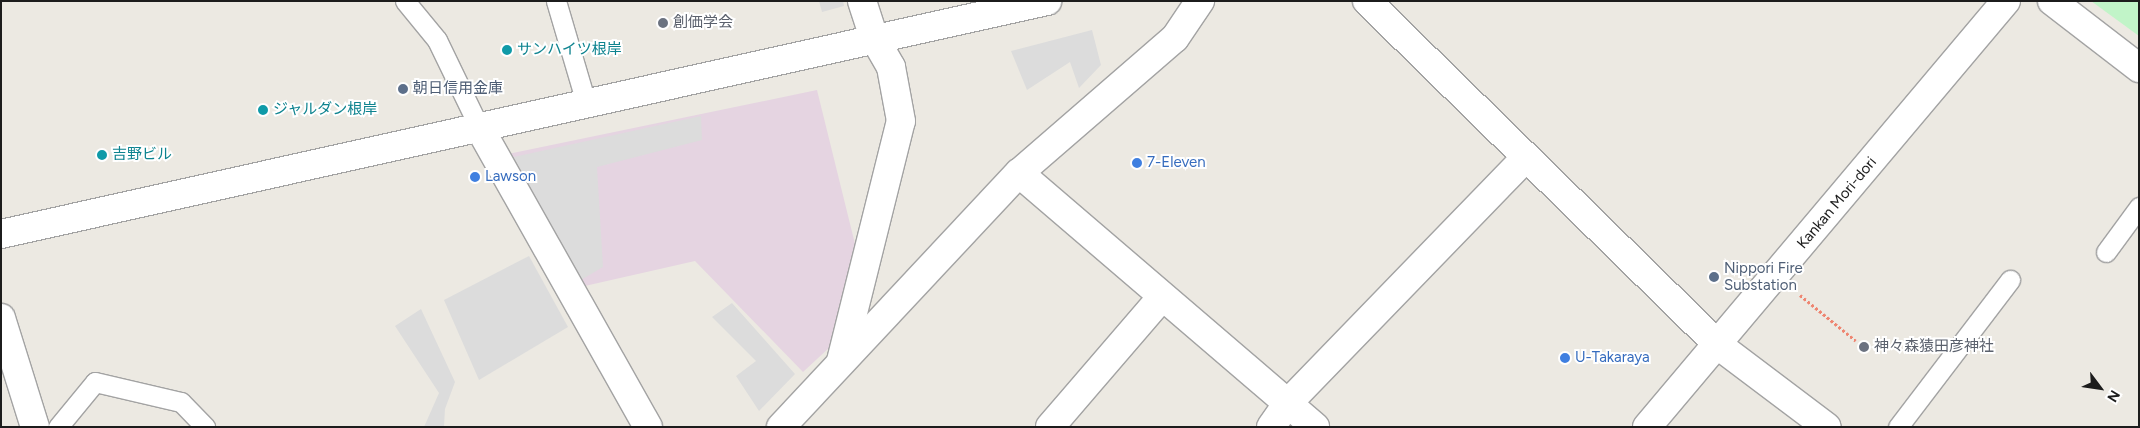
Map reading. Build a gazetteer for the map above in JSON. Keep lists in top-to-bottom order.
{
  "streets": {
    "street": ["Kankan Mori-dori"]
  },
  "places": [
    "創価学会",
    "サンハイツ根岸",
    "朝日信用金庫",
    "ジャルダン根岸",
    "吉野ビル",
    "7-Eleven",
    "Lawson",
    "Nippori Fire Substation",
    "神々森猿田彦神社",
    "U-Takaraya"
  ],
  "north": "bottom right"
}
